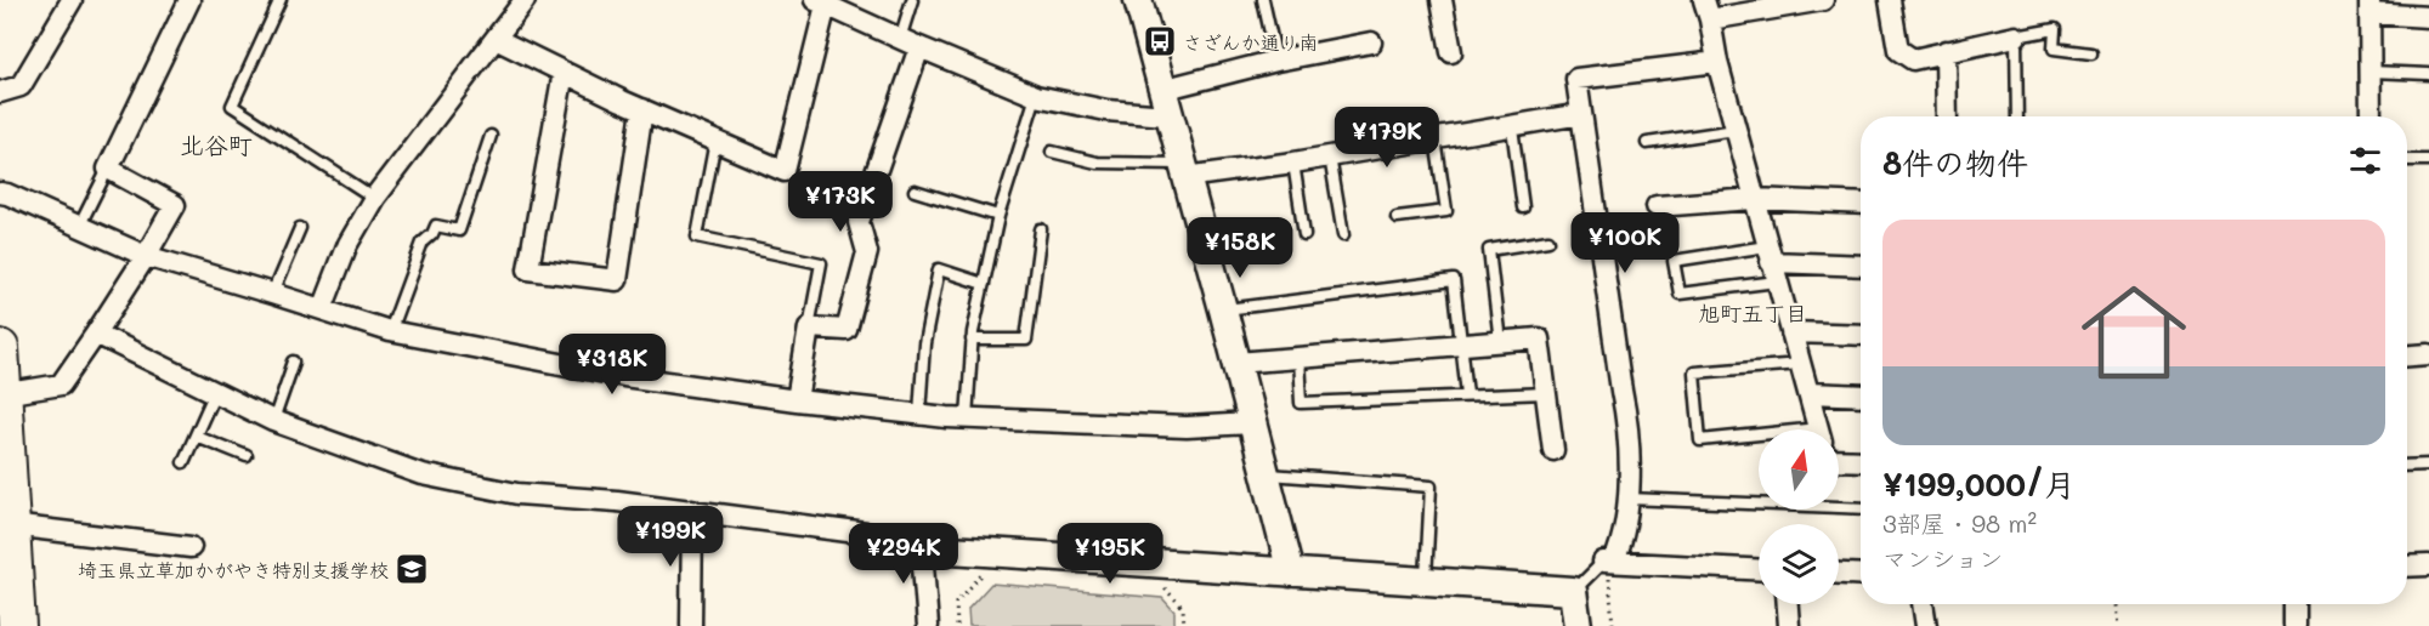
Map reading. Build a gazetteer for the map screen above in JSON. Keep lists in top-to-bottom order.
{
  "districts": ["北谷町", "旭町五丁目"],
  "places": {
    "bus stop": ["さざんか通り南"],
    "school or university": ["埼玉県立草加かがやき特別支援学校"]
  },
  "north": "top",
  "page": {
    "price": [
      "¥179K",
      "¥173K",
      "¥100K",
      "¥158K",
      "¥318K",
      "¥199K",
      "¥294K",
      "¥195K"
    ],
    "heading": "8件の物件",
    "list": [
      {
        "name": "¥199,000/月",
        "note": "3部屋 · 98 m² · マンション"
      }
    ]
  }
}
